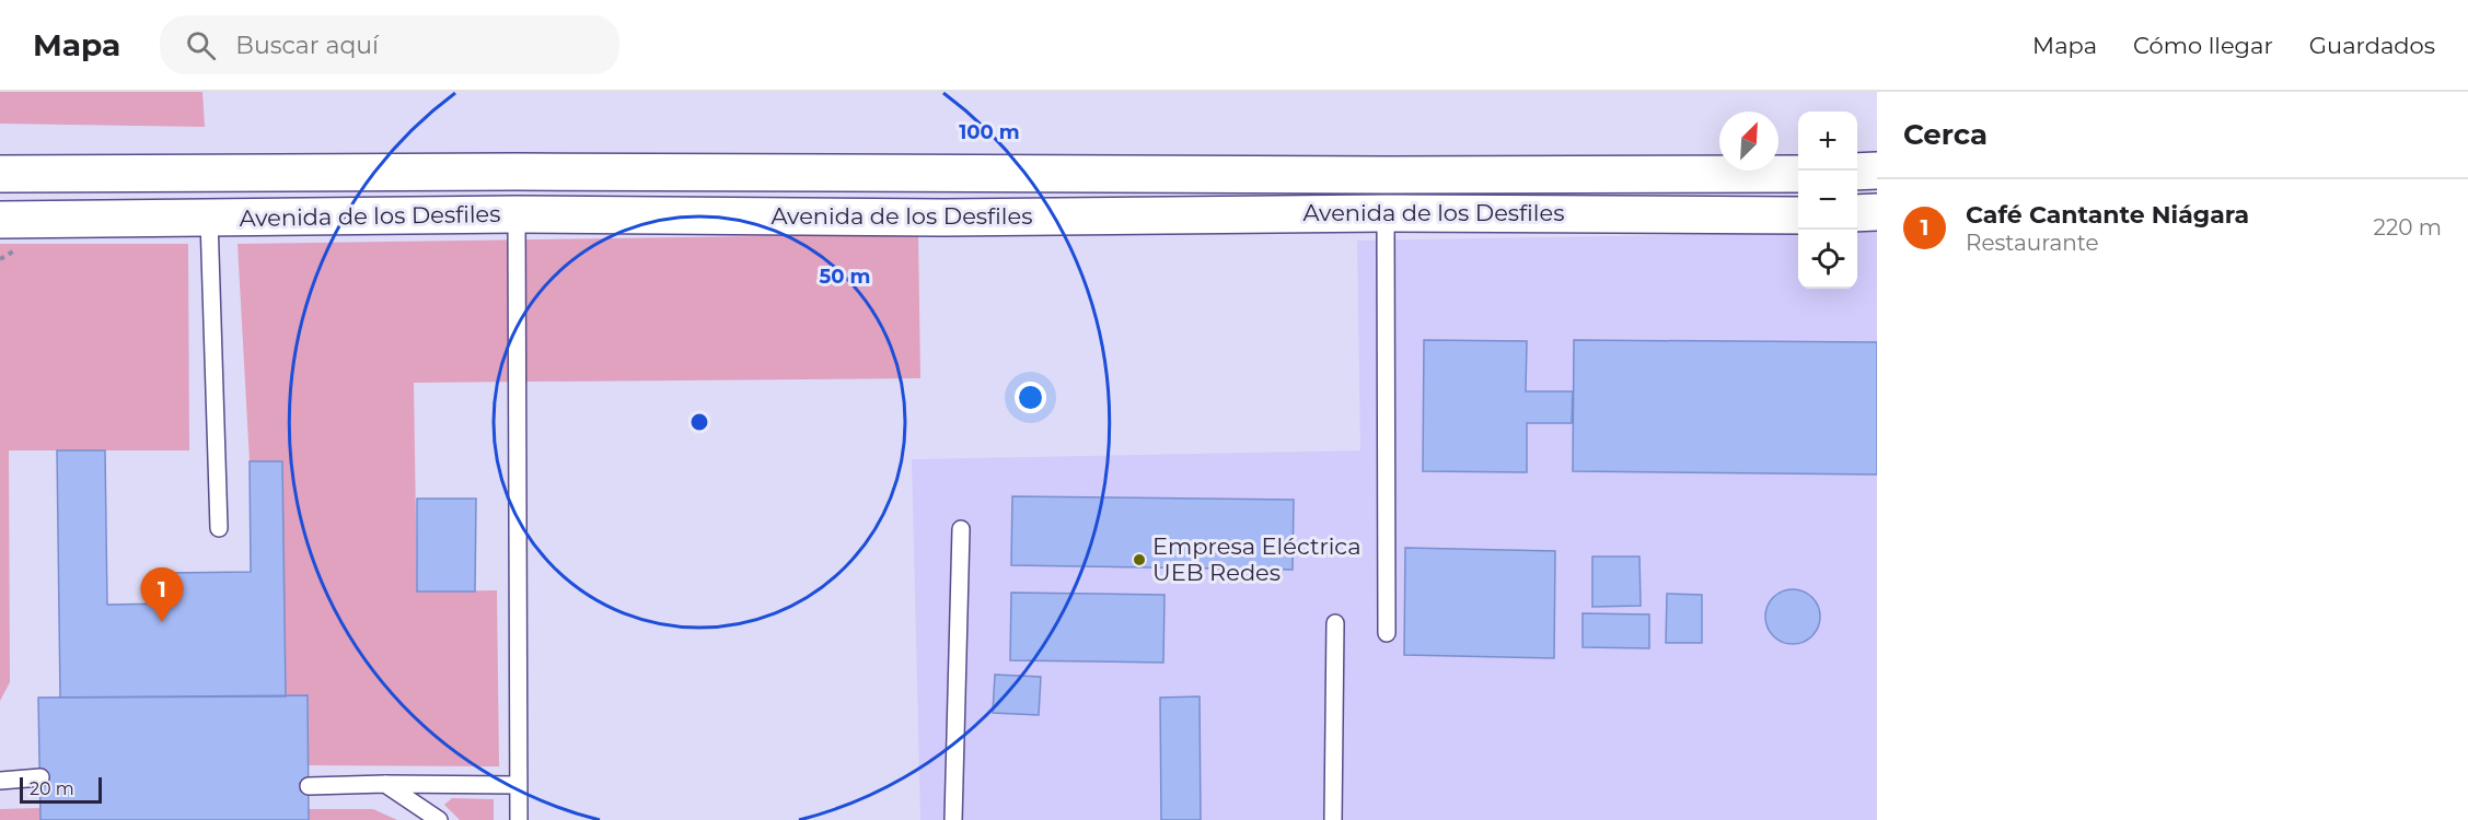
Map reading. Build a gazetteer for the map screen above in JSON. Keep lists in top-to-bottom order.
{
  "streets": {
    "highway": ["Avenida de los Desfiles"]
  },
  "places": ["Empresa Eléctrica UEB Redes"],
  "scale_bar": "20 m",
  "north": "top right",
  "page": {
    "header": "Mapa",
    "search": "Buscar aquí",
    "nav": ["Mapa", "Cómo llegar", "Guardados"],
    "heading": "Cerca",
    "map_buttons": ["+", "−"],
    "list": [
      {
        "mark": "1",
        "name": "Café Cantante Niágara",
        "note": "Restaurante",
        "value": "220 m"
      }
    ],
    "pins": "1",
    "scale": "20 m"
  },
  "rings": ["100 m", "50 m"]
}
